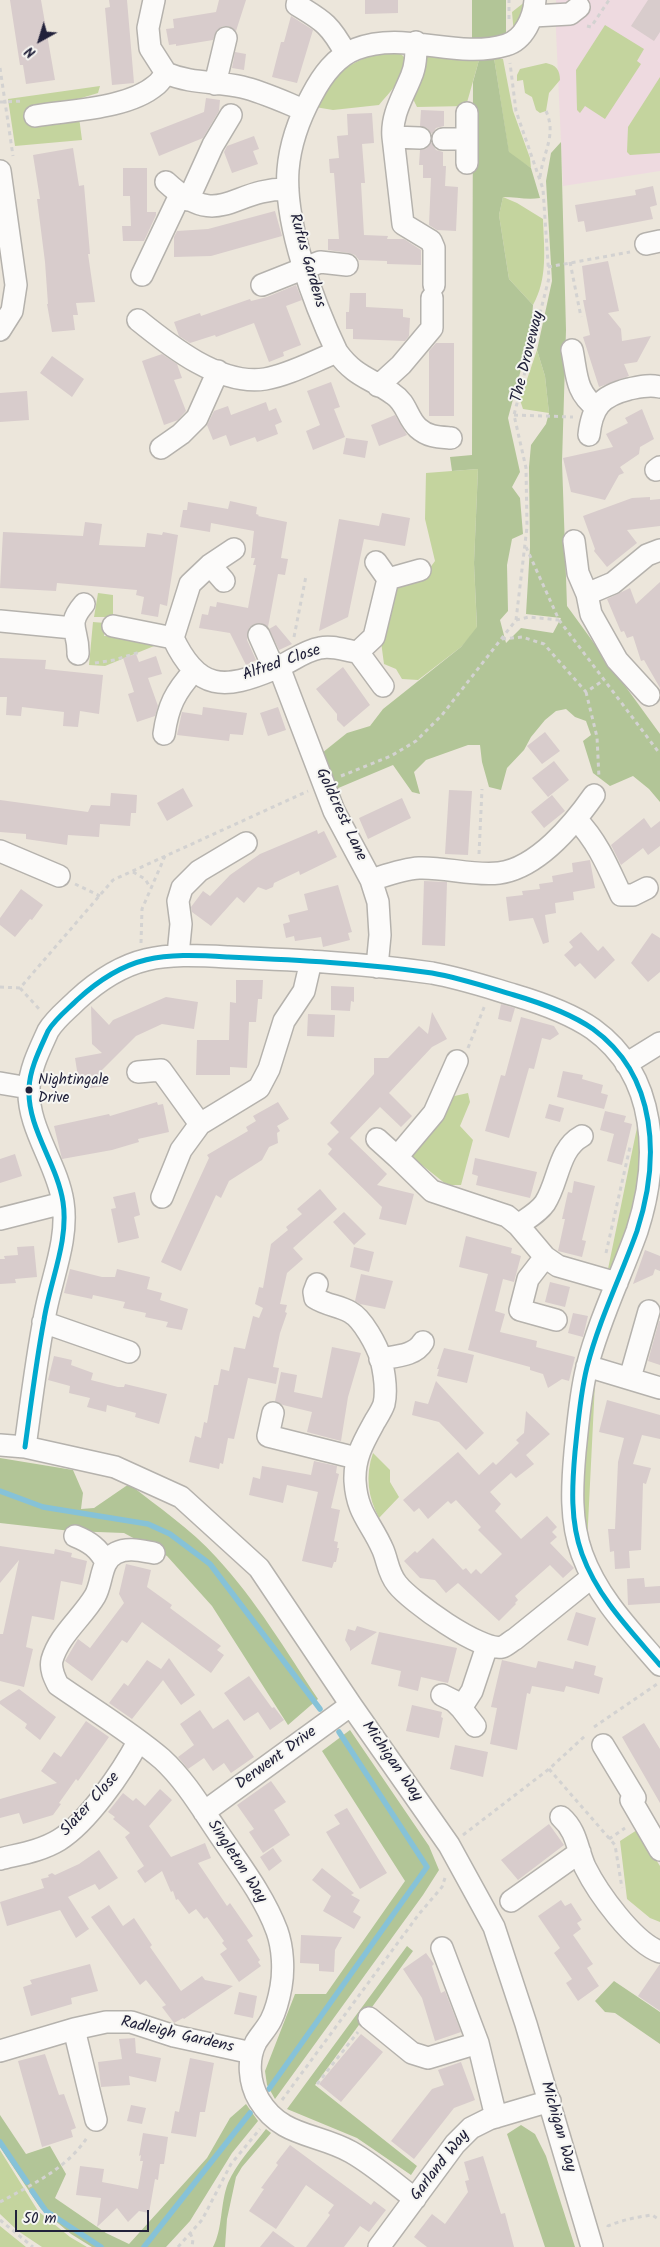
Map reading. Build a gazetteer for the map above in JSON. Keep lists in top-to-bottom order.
{
  "streets": {
    "street": [
      "Rufus Gardens",
      "Alfred Close",
      "Goldcrest Lane",
      "Derwent Drive",
      "Michigan Way",
      "Slater Close",
      "Singleton Way",
      "Radleigh Gardens",
      "Garland Way"
    ],
    "path": ["The Droveway"]
  },
  "crossings": [
    ["Rufus Gardens", "The Droveway"],
    ["Alfred Close", "Goldcrest Lane"],
    ["Derwent Drive", "Michigan Way"],
    ["Derwent Drive", "Singleton Way"],
    ["Michigan Way", "Garland Way"],
    ["Slater Close", "Singleton Way"],
    ["Singleton Way", "Radleigh Gardens"],
    ["Singleton Way", "Garland Way"]
  ],
  "places": ["Nightingale Drive"],
  "scale_bar": "50 m",
  "north": "bottom left"
}
